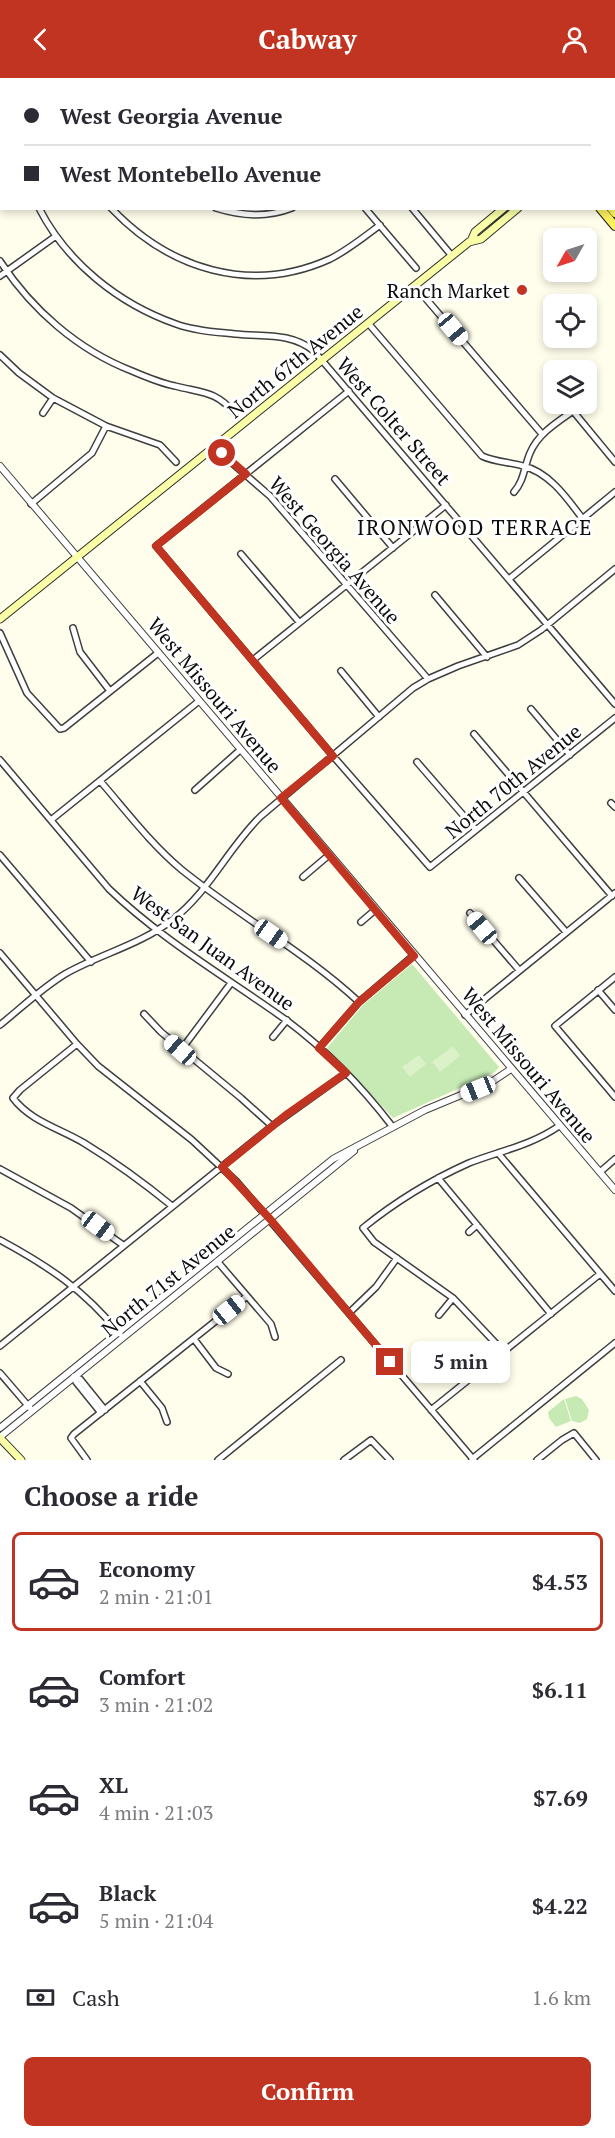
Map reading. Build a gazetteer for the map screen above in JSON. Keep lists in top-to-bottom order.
{
  "streets": {
    "main road": ["North 67th Avenue"],
    "street": [
      "West Colter Street",
      "West Georgia Avenue",
      "West Missouri Avenue",
      "North 70th Avenue",
      "West San Juan Avenue",
      "North 71st Avenue"
    ]
  },
  "crossings": [
    ["North 67th Avenue", "West Colter Street"],
    ["North 67th Avenue", "West Georgia Avenue"],
    ["North 67th Avenue", "West Missouri Avenue"],
    ["West Missouri Avenue", "North 71st Avenue"],
    ["West San Juan Avenue", "North 71st Avenue"]
  ],
  "districts": ["IRONWOOD TERRACE"],
  "places": ["Ranch Market"],
  "north": "bottom left",
  "page": {
    "header": "Cabway",
    "banner": ["West Georgia Avenue", "West Montebello Avenue"],
    "bubble": "5 min",
    "heading": "Choose a ride",
    "list": [
      {
        "name": "Economy",
        "note": "2 min · 21:01",
        "value": "$4.53"
      },
      {
        "name": "Comfort",
        "note": "3 min · 21:02",
        "value": "$6.11"
      },
      {
        "name": "XL",
        "note": "4 min · 21:03",
        "value": "$7.69"
      },
      {
        "name": "Black",
        "note": "5 min · 21:04",
        "value": "$4.22"
      }
    ],
    "pay": ["Cash", "1.6 km"],
    "buttons": "Confirm"
  }
}
